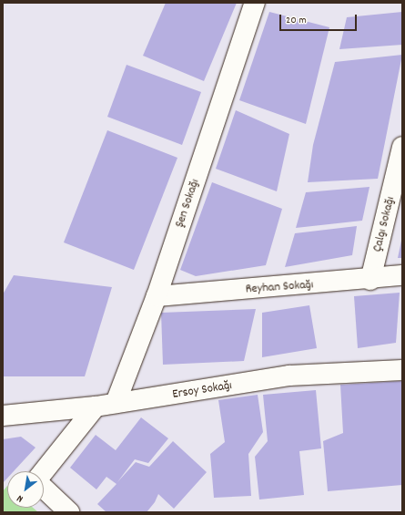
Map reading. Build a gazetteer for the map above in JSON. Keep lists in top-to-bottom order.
{
  "streets": {
    "street": [
      "Şen Sokağı",
      "Çalgı Sokağı",
      "Reyhan Sokağı",
      "Ersoy Sokağı"
    ]
  },
  "crossings": [
    ["Şen Sokağı", "Reyhan Sokağı"],
    ["Şen Sokağı", "Ersoy Sokağı"],
    ["Çalgı Sokağı", "Reyhan Sokağı"]
  ],
  "scale_bar": "20 m",
  "north": "bottom left"
}
